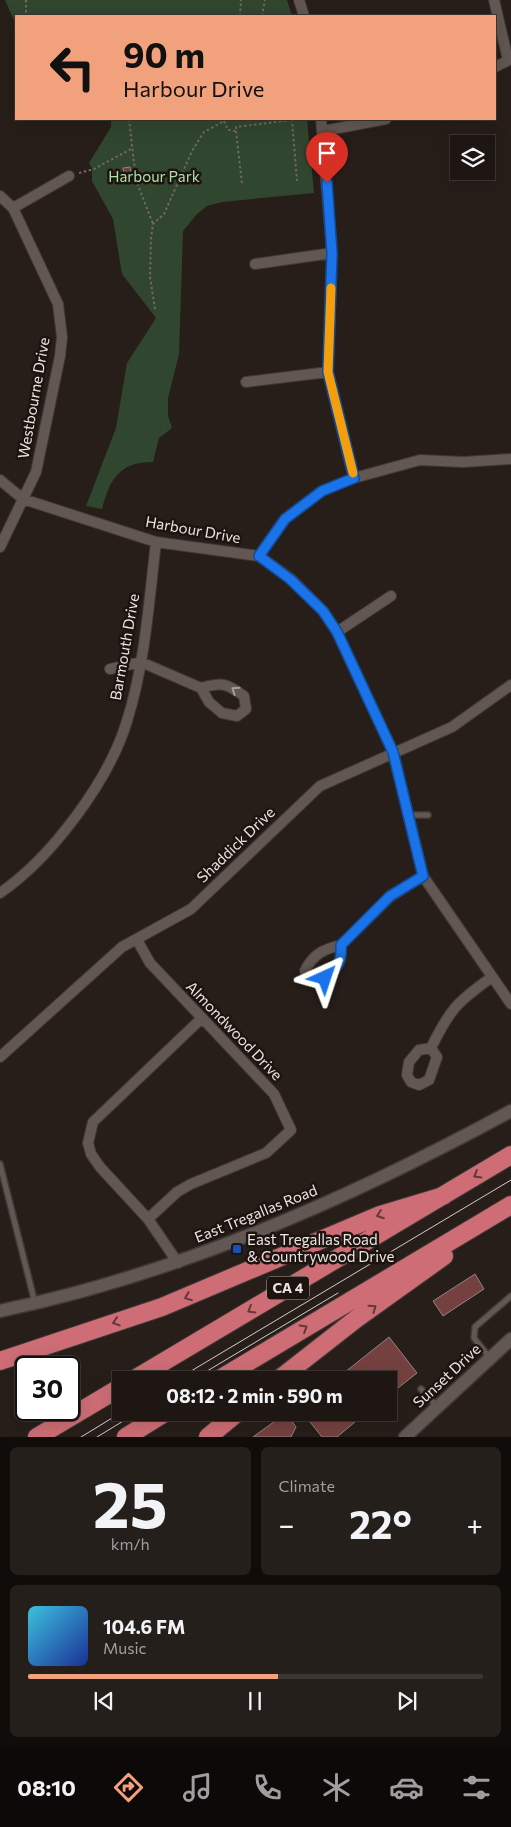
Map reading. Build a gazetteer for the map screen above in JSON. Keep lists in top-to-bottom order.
{
  "streets": {
    "highway": ["CA 4"],
    "street": [
      "Westbourne Drive",
      "Harbour Drive",
      "Barmouth Drive",
      "Shaddick Drive",
      "Almondwood Drive",
      "East Tregallas Road",
      "Sunset Drive"
    ]
  },
  "crossings": [
    ["Westbourne Drive", "Harbour Drive"],
    ["Harbour Drive", "Barmouth Drive"],
    ["Harbour Drive", "Shaddick Drive"],
    ["Shaddick Drive", "Almondwood Drive"]
  ],
  "parks": ["Harbour Park"],
  "places": {
    "transit": ["East Tregallas Road & Countrywood Drive"]
  },
  "page": {
    "turn": ["90 m", "Harbour Drive"],
    "limit": "30",
    "trip": "08:12 · 2 min · 590 m",
    "tile": [
      ["25", "km/h"],
      "Climate"
    ],
    "heat": ["−", "22°", "+"],
    "song": ["104.6 FM", "Music"],
    "tabs": "08:10"
  }
}
